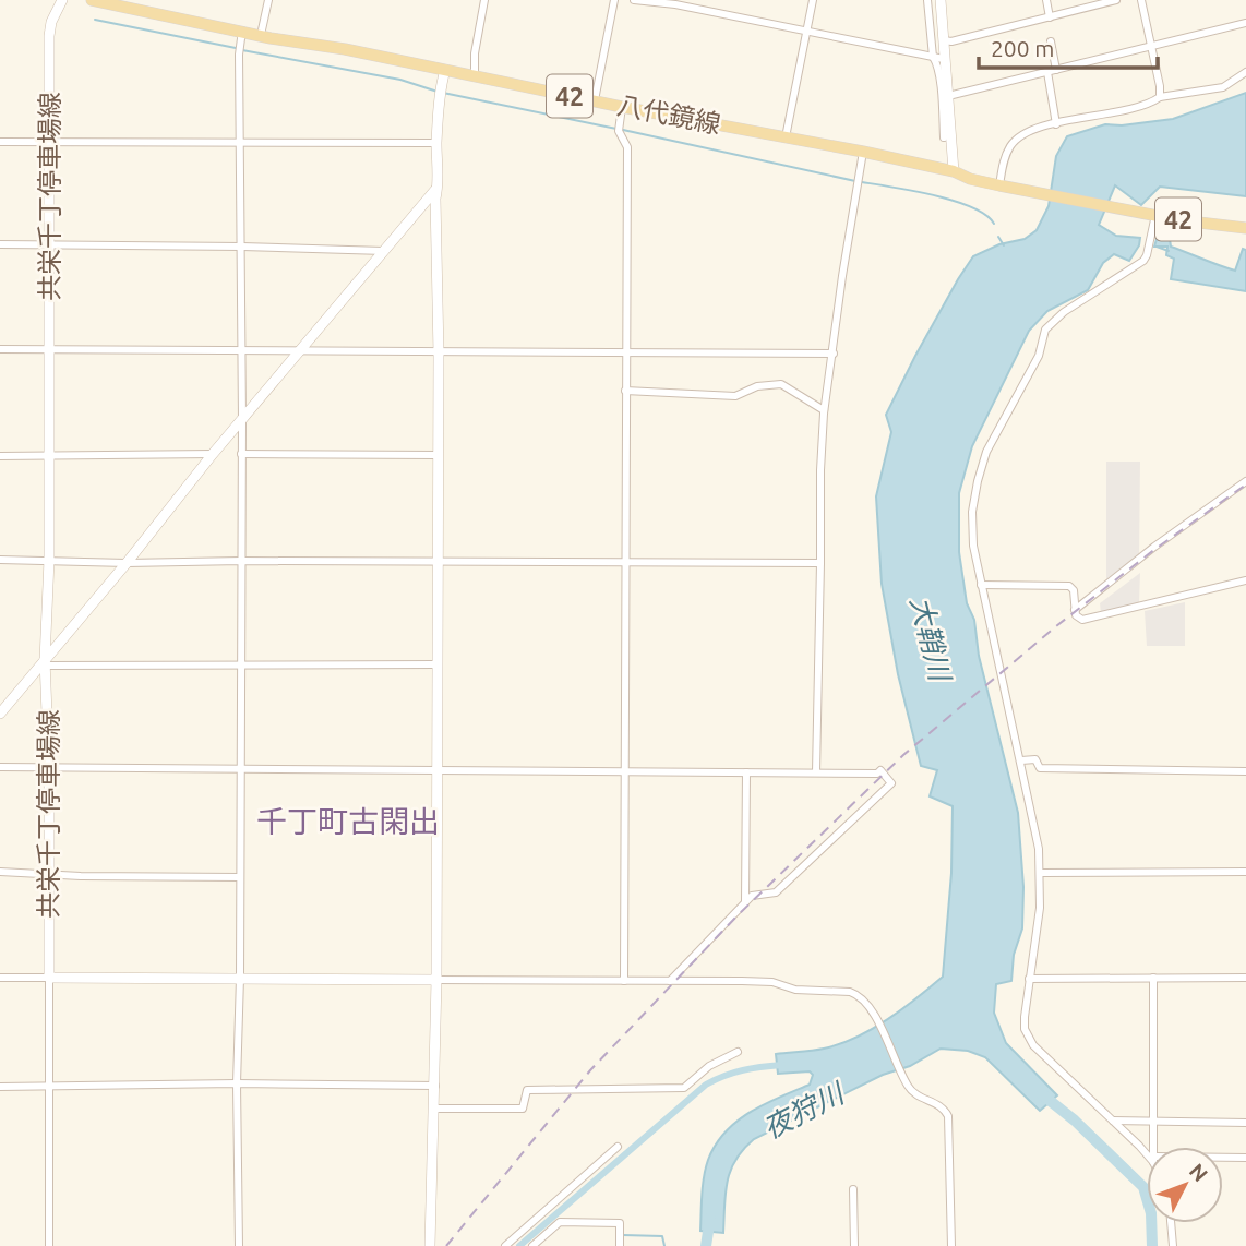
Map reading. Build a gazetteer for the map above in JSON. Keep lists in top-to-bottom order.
{
  "streets": {
    "main road": ["42", "八代鏡線"],
    "street": ["共栄千丁停車場線"]
  },
  "districts": ["千丁町古閑出"],
  "water": ["大鞘川", "夜狩川"],
  "scale_bar": "200 m",
  "north": "top right"
}
